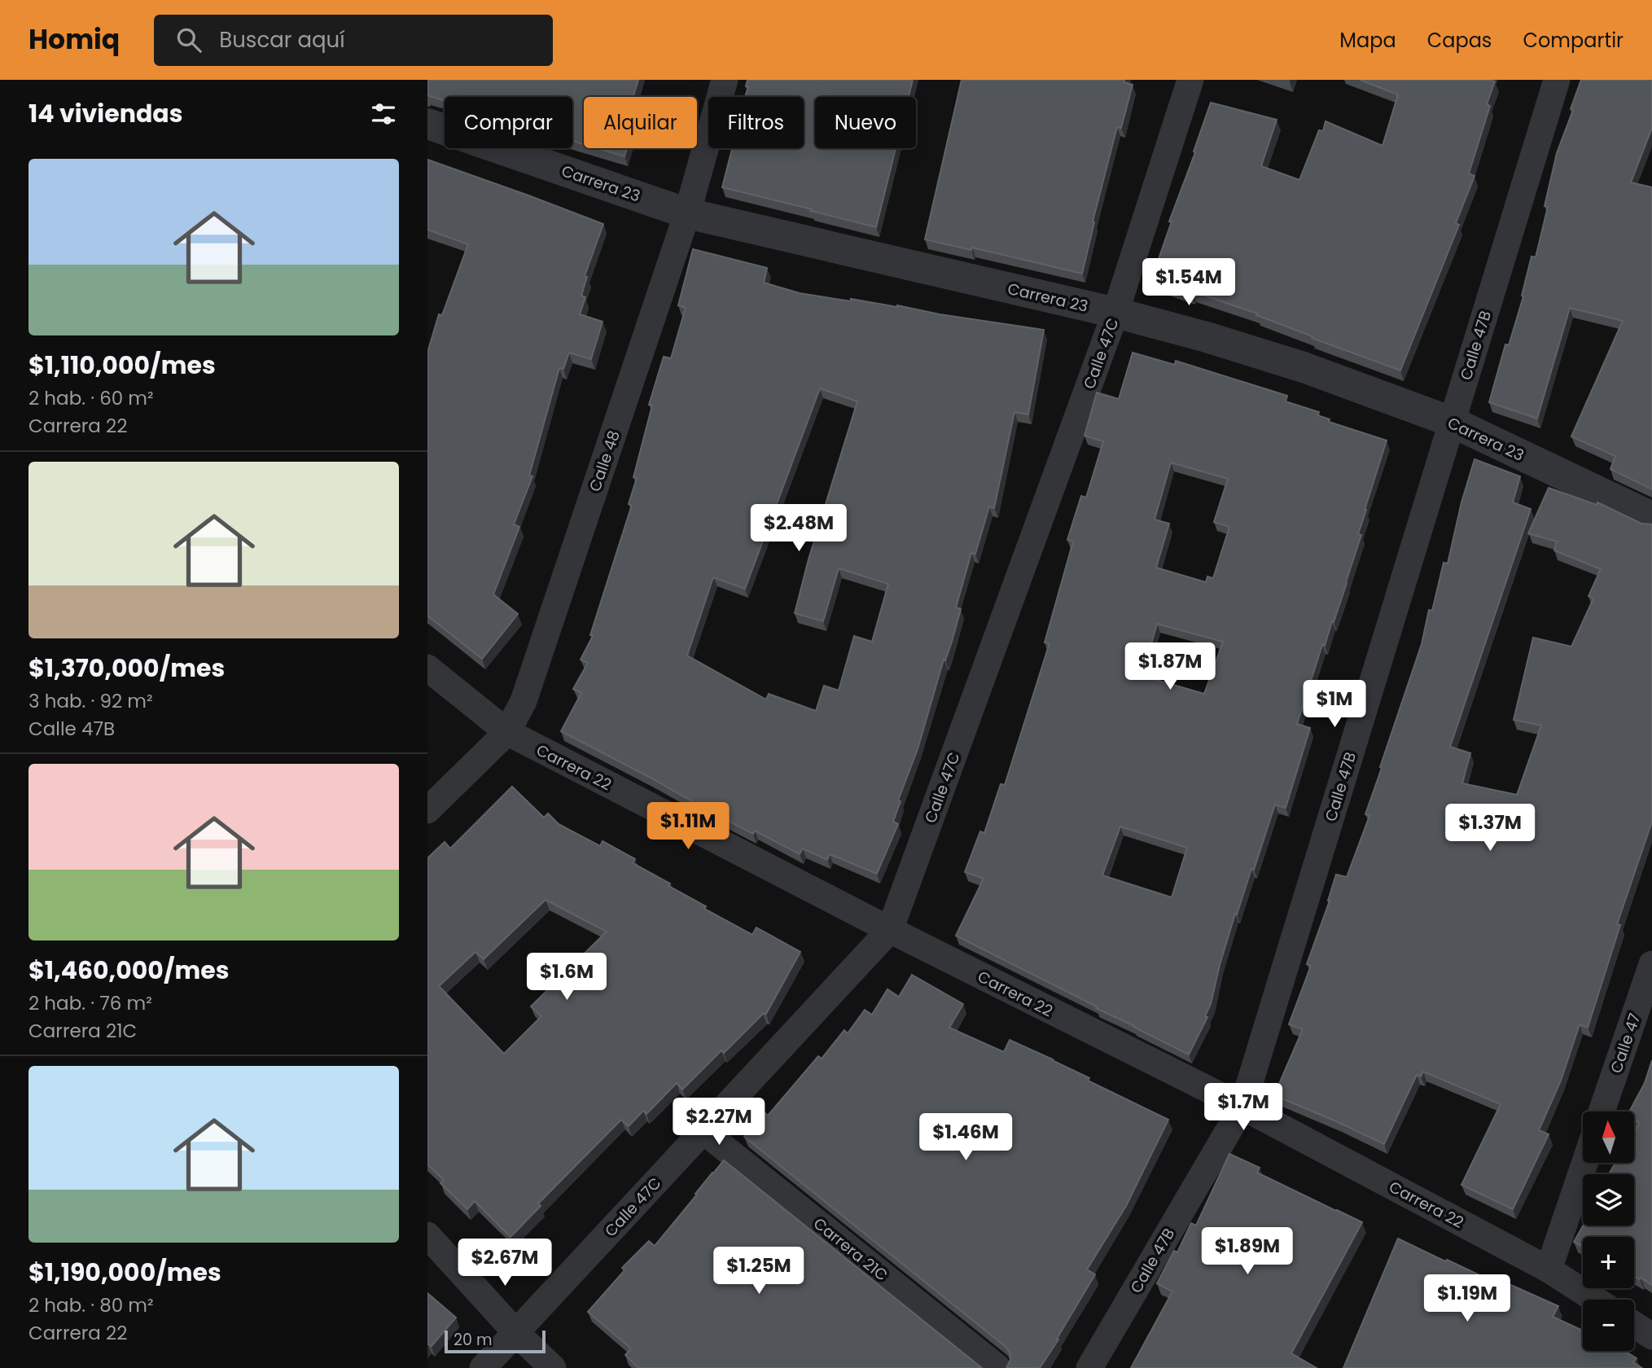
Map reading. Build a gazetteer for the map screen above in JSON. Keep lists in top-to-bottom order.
{
  "streets": {
    "street": [
      "Carrera 23",
      "Calle 47B",
      "Calle 47C",
      "Calle 48",
      "Carrera 22",
      "Calle 47",
      "Carrera 21C"
    ]
  },
  "crossings": [
    ["Carrera 23", "Calle 47B"],
    ["Carrera 23", "Calle 47C"],
    ["Carrera 23", "Calle 48"],
    ["Calle 47B", "Carrera 22"],
    ["Calle 47C", "Carrera 22"],
    ["Calle 47C", "Carrera 21C"],
    ["Calle 48", "Carrera 22"]
  ],
  "scale_bar": "20 m",
  "north": "top",
  "page": {
    "header": "Homiq",
    "search": "Buscar aquí",
    "nav": ["Mapa", "Capas", "Compartir"],
    "heading": "14 viviendas",
    "chip": [
      "Comprar",
      "Alquilar",
      "Filtros",
      "Nuevo"
    ],
    "list": [
      {
        "name": "$1,110,000/mes",
        "note": "2 hab. · 60 m² · Carrera 22"
      },
      {
        "name": "$1,370,000/mes",
        "note": "3 hab. · 92 m² · Calle 47B"
      },
      {
        "name": "$1,460,000/mes",
        "note": "2 hab. · 76 m² · Carrera 21C"
      },
      {
        "name": "$1,190,000/mes",
        "note": "2 hab. · 80 m² · Carrera 22"
      }
    ],
    "price": [
      "$1.54M",
      "$2.48M",
      "$1.87M",
      "$1M",
      "$1.11M",
      "$1.37M",
      "$1.6M",
      "$1.7M",
      "$2.27M",
      "$1.46M",
      "$1.89M",
      "$2.67M",
      "$1.25M",
      "$1.19M"
    ],
    "map_buttons": ["+", "−"],
    "scale": "20 m"
  }
}
